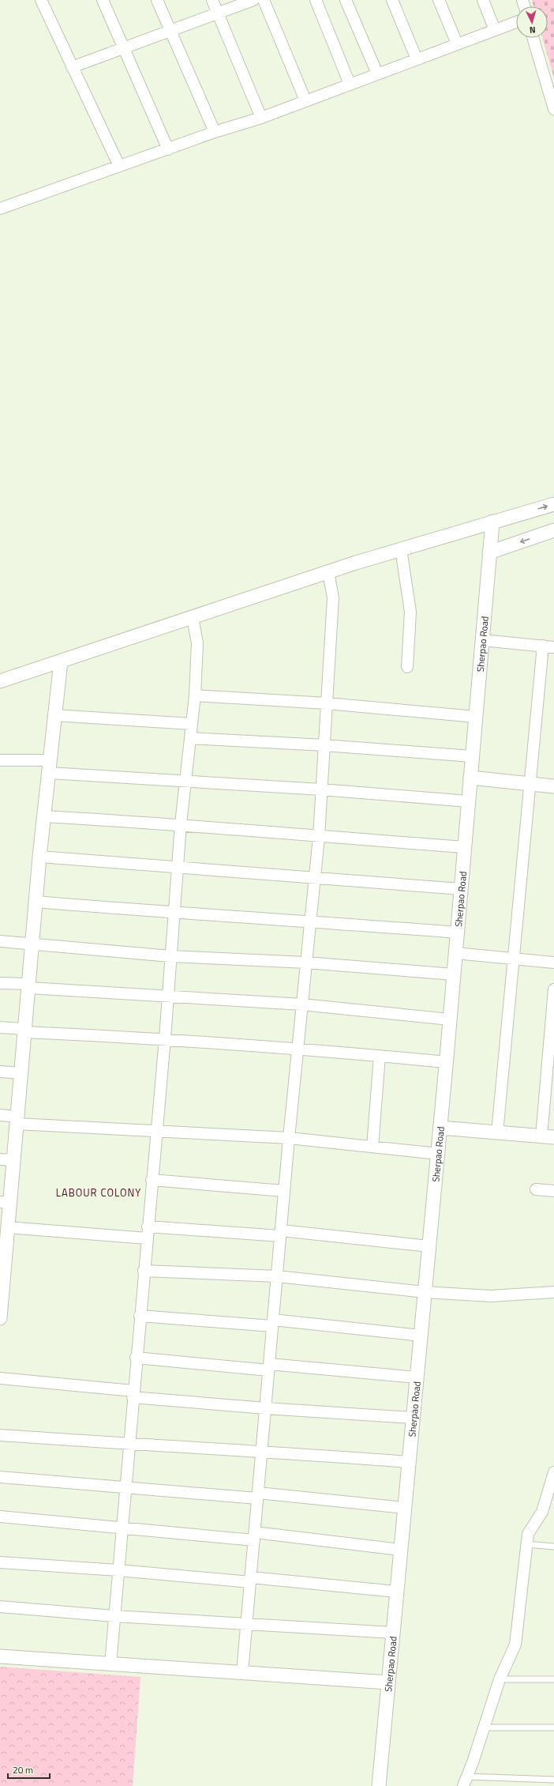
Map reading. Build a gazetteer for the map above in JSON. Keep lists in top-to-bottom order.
{
  "streets": {
    "street": ["Sherpao Road"]
  },
  "districts": ["LABOUR COLONY"],
  "scale_bar": "20 m",
  "north": "bottom"
}
